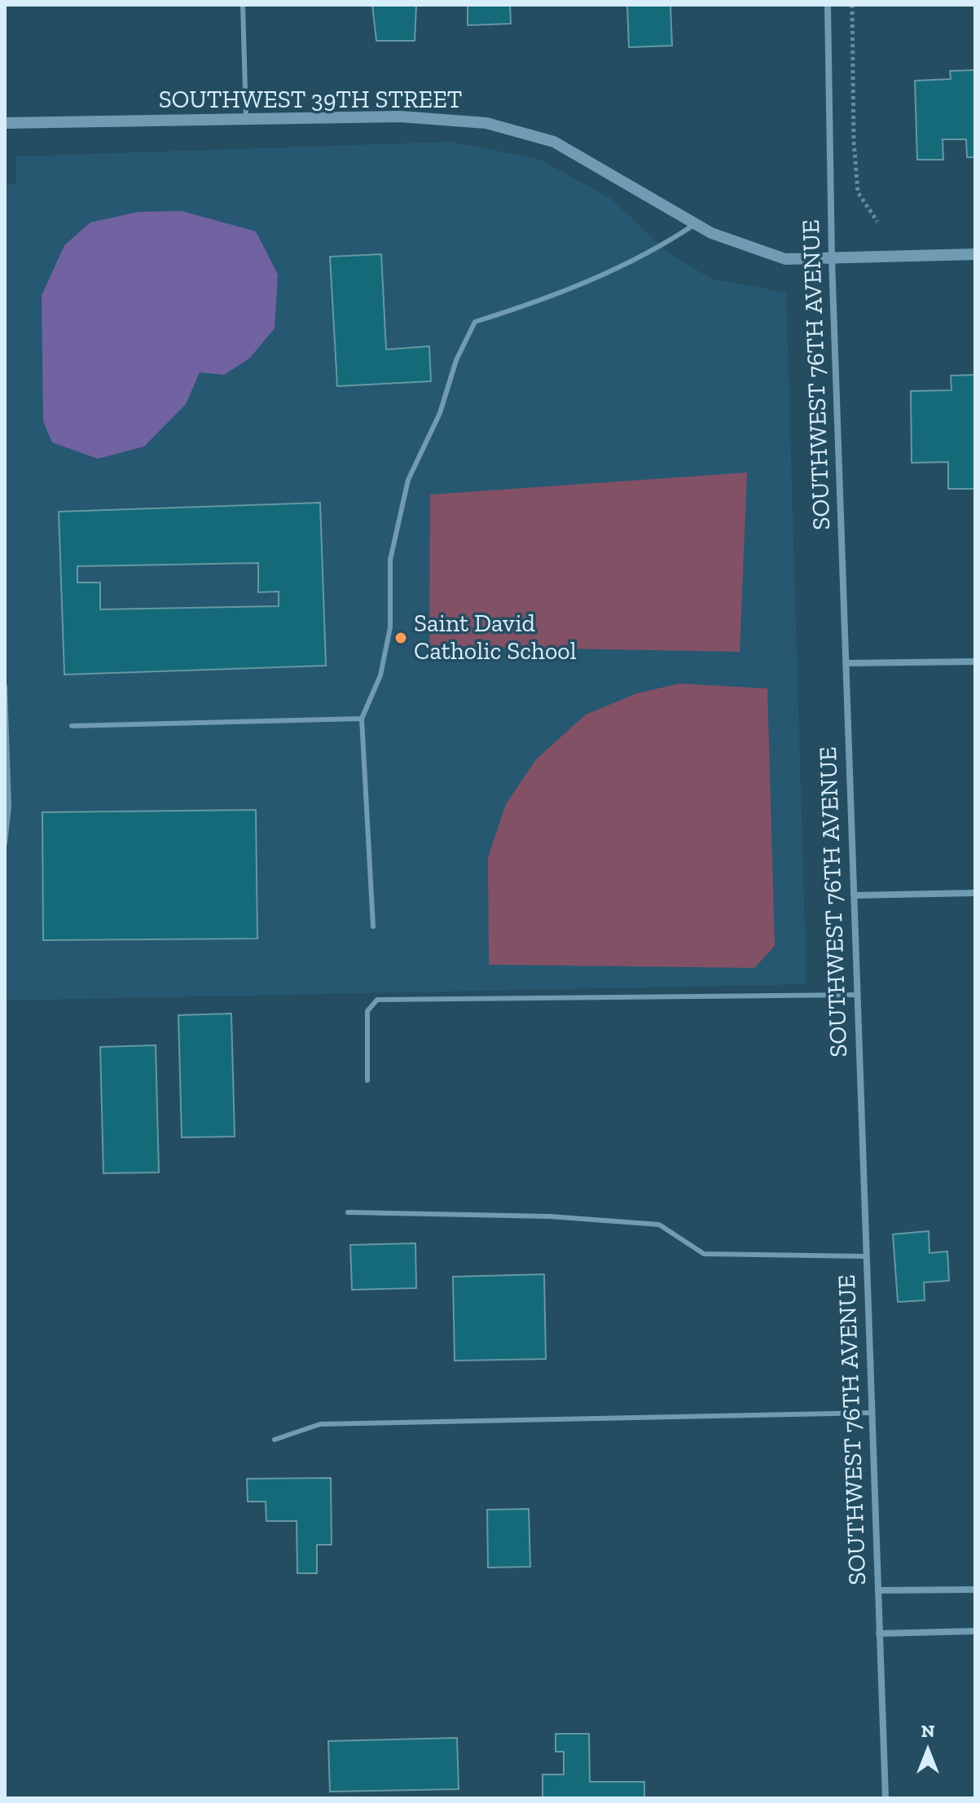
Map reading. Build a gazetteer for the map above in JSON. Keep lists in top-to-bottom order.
{
  "streets": {
    "street": ["SOUTHWEST 39TH STREET", "SOUTHWEST 76TH AVENUE"]
  },
  "crossings": [
    ["SOUTHWEST 39TH STREET", "SOUTHWEST 76TH AVENUE"]
  ],
  "places": ["Saint David Catholic School"],
  "north": "top"
}
